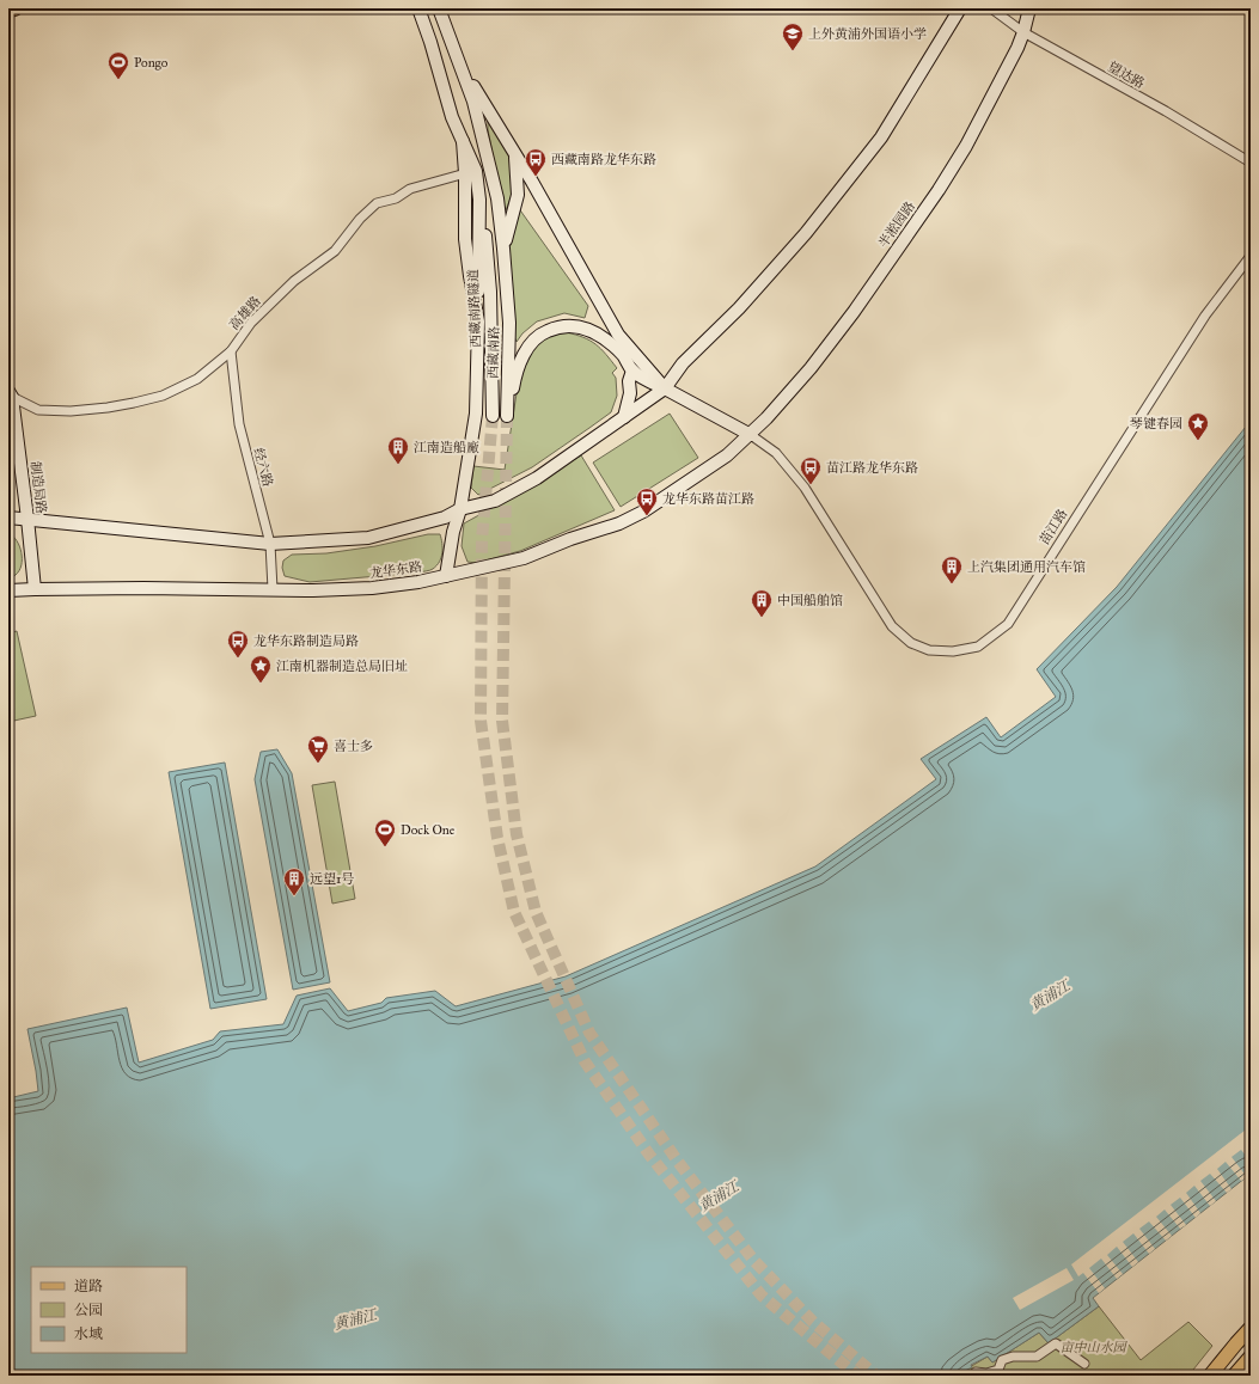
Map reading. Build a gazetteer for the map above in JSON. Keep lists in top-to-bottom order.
{
  "streets": {
    "main road": [
      "半淞园路",
      "西藏南路隧道",
      "西藏南路",
      "制造局路",
      "龙华东路"
    ],
    "street": [
      "望达路",
      "高雄路",
      "经六路",
      "苗江路"
    ]
  },
  "crossings": [
    ["望达路", "半淞园路"],
    ["半淞园路", "西藏南路"],
    ["半淞园路", "苗江路"],
    ["半淞园路", "龙华东路"],
    ["西藏南路隧道", "西藏南路"],
    ["高雄路", "西藏南路"],
    ["高雄路", "经六路"],
    ["高雄路", "制造局路"],
    ["西藏南路", "苗江路"],
    ["西藏南路", "龙华东路"],
    ["经六路", "龙华东路"],
    ["制造局路", "龙华东路"],
    ["苗江路", "龙华东路"]
  ],
  "water": ["黄浦江"],
  "parks": ["亩中山水园"],
  "places": {
    "school or university": ["上外黄浦外国语小学"],
    "sports": ["Pongo", "Dock One"],
    "bus stop": [
      "西藏南路龙华东路",
      "苗江路龙华东路",
      "龙华东路苗江路",
      "龙华东路制造局路"
    ],
    "place": ["琴键春园", "江南机器制造总局旧址"],
    "building": [
      "江南造船廠",
      "上汽集团通用汽车馆",
      "中国船舶馆",
      "远望1号"
    ],
    "supermarket": ["喜士多"]
  },
  "legend": ["道路", "公园", "水域"]
}
